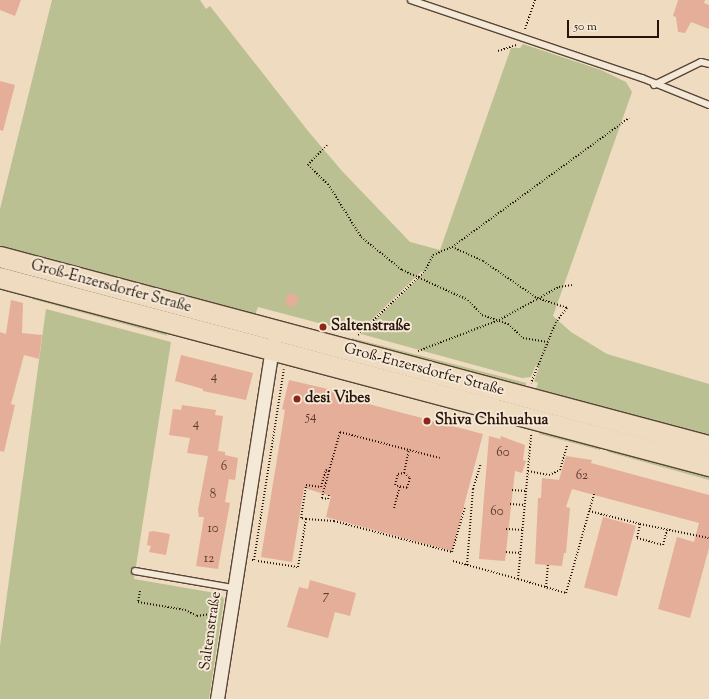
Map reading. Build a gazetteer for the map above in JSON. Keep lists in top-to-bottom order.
{
  "streets": {
    "main road": ["Groß-Enzersdorfer Straße"],
    "street": ["Saltenstraße"]
  },
  "crossings": [
    ["Groß-Enzersdorfer Straße", "Saltenstraße"]
  ],
  "places": ["Saltenstraße", "desi Vibes", "Shiva Chihuahua"],
  "house_numbers": [
    "4",
    "54",
    "4",
    "60",
    "6",
    "62",
    "8",
    "60",
    "10",
    "12",
    "7"
  ],
  "scale_bar": "50 m"
}
